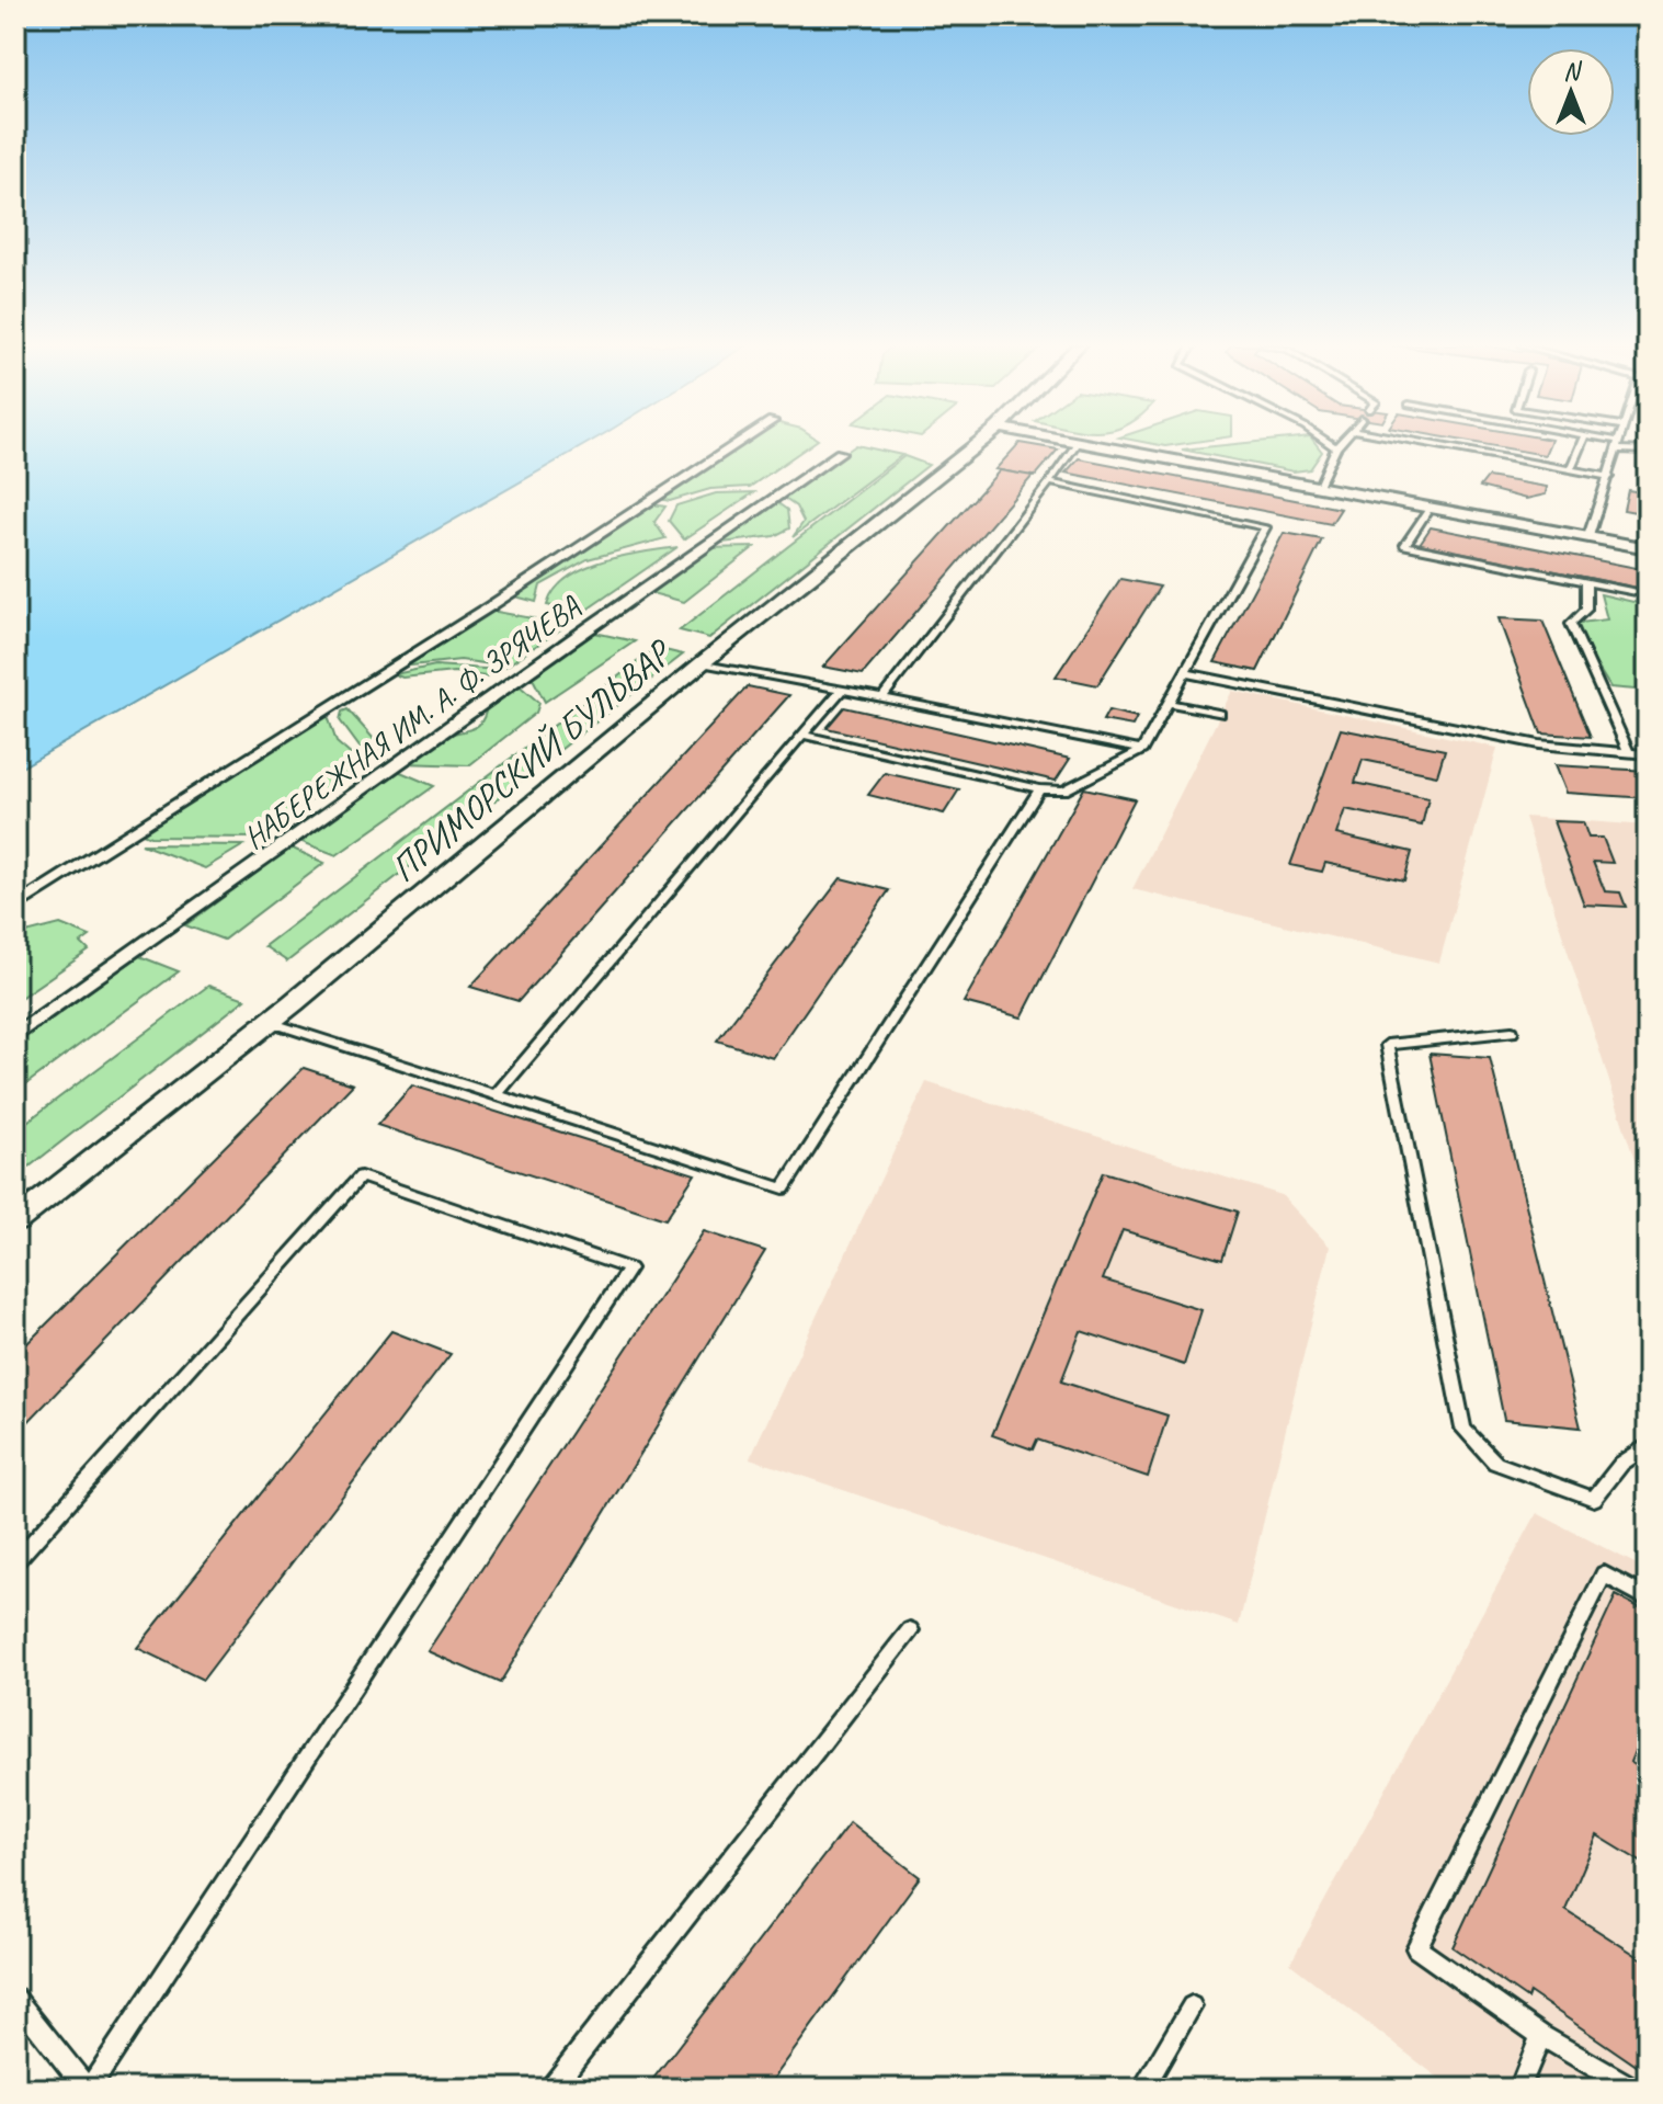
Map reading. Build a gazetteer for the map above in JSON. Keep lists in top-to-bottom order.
{
  "streets": {
    "street": ["НАБЕРЕЖНАЯ ИМ. А. Ф. ЗРЯЧЕВА", "ПРИМОРСКИЙ БУЛЬВАР"]
  },
  "north": "top"
}
